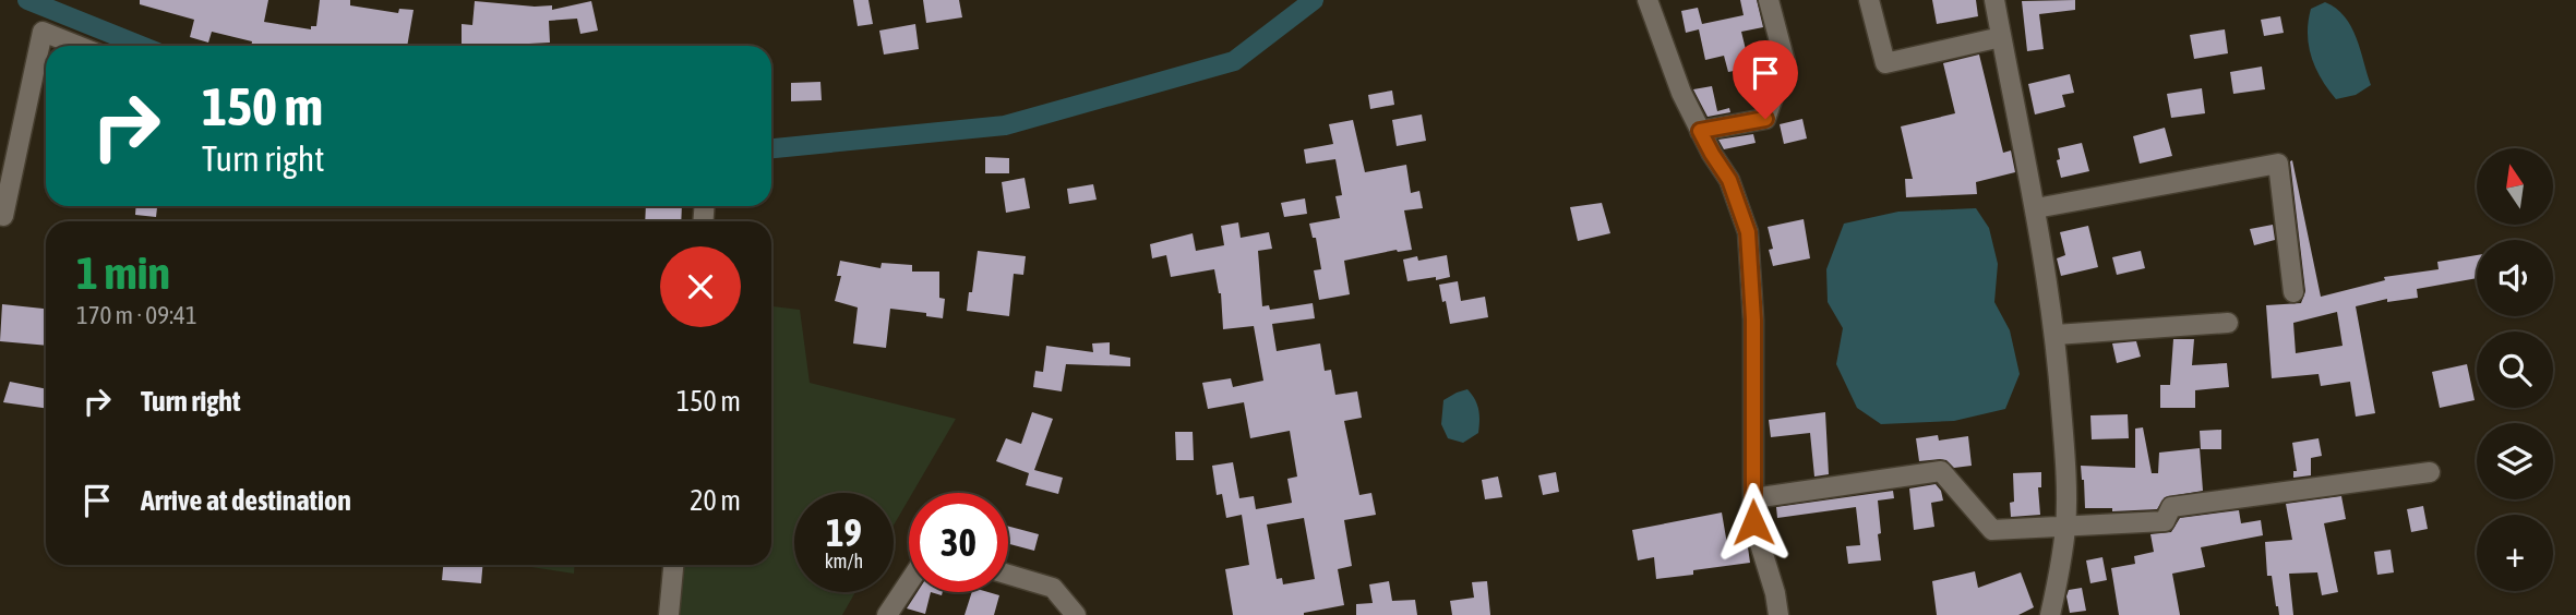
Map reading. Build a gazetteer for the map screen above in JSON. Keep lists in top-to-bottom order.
{
  "north": "top",
  "page": {
    "turn": ["150 m", "Turn right"],
    "map_buttons": "+",
    "heading": ["1 min", "170 m · 09:41"],
    "list": [
      {
        "name": "Turn right",
        "value": "150 m"
      },
      {
        "name": "Arrive at destination",
        "value": "20 m"
      }
    ],
    "speed": "19 km/h",
    "limit": "30"
  }
}
